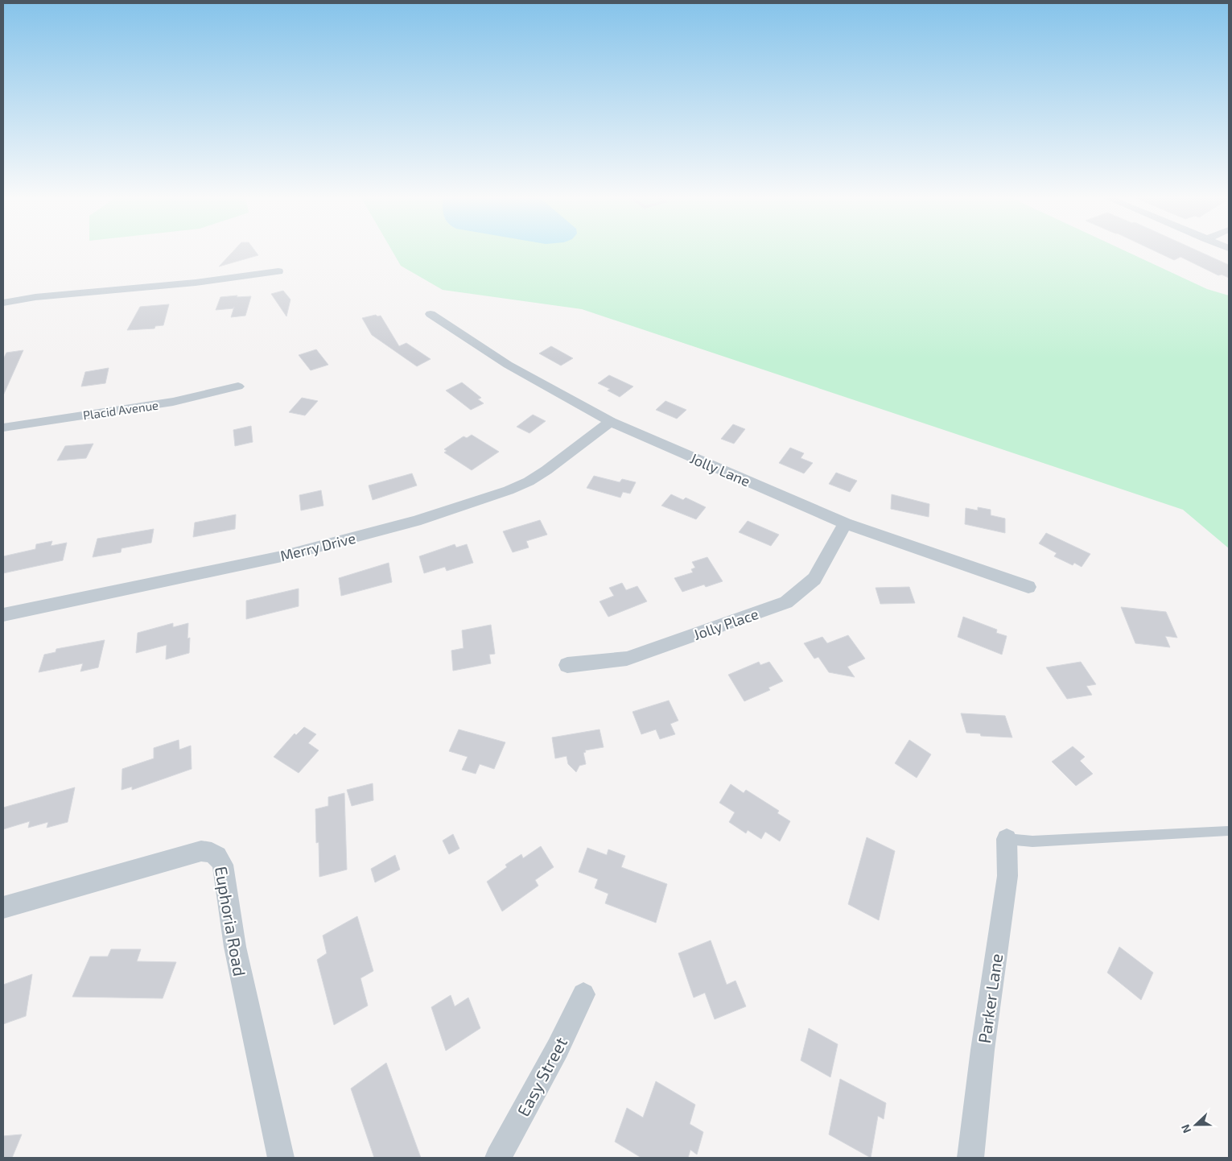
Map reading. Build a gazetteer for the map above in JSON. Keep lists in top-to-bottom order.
{
  "streets": {
    "street": [
      "Placid Avenue",
      "Jolly Lane",
      "Merry Drive",
      "Jolly Place",
      "Euphoria Road",
      "Parker Lane",
      "Easy Street"
    ]
  },
  "crossings": [
    ["Jolly Lane", "Merry Drive"],
    ["Jolly Lane", "Jolly Place"]
  ],
  "north": "left"
}
